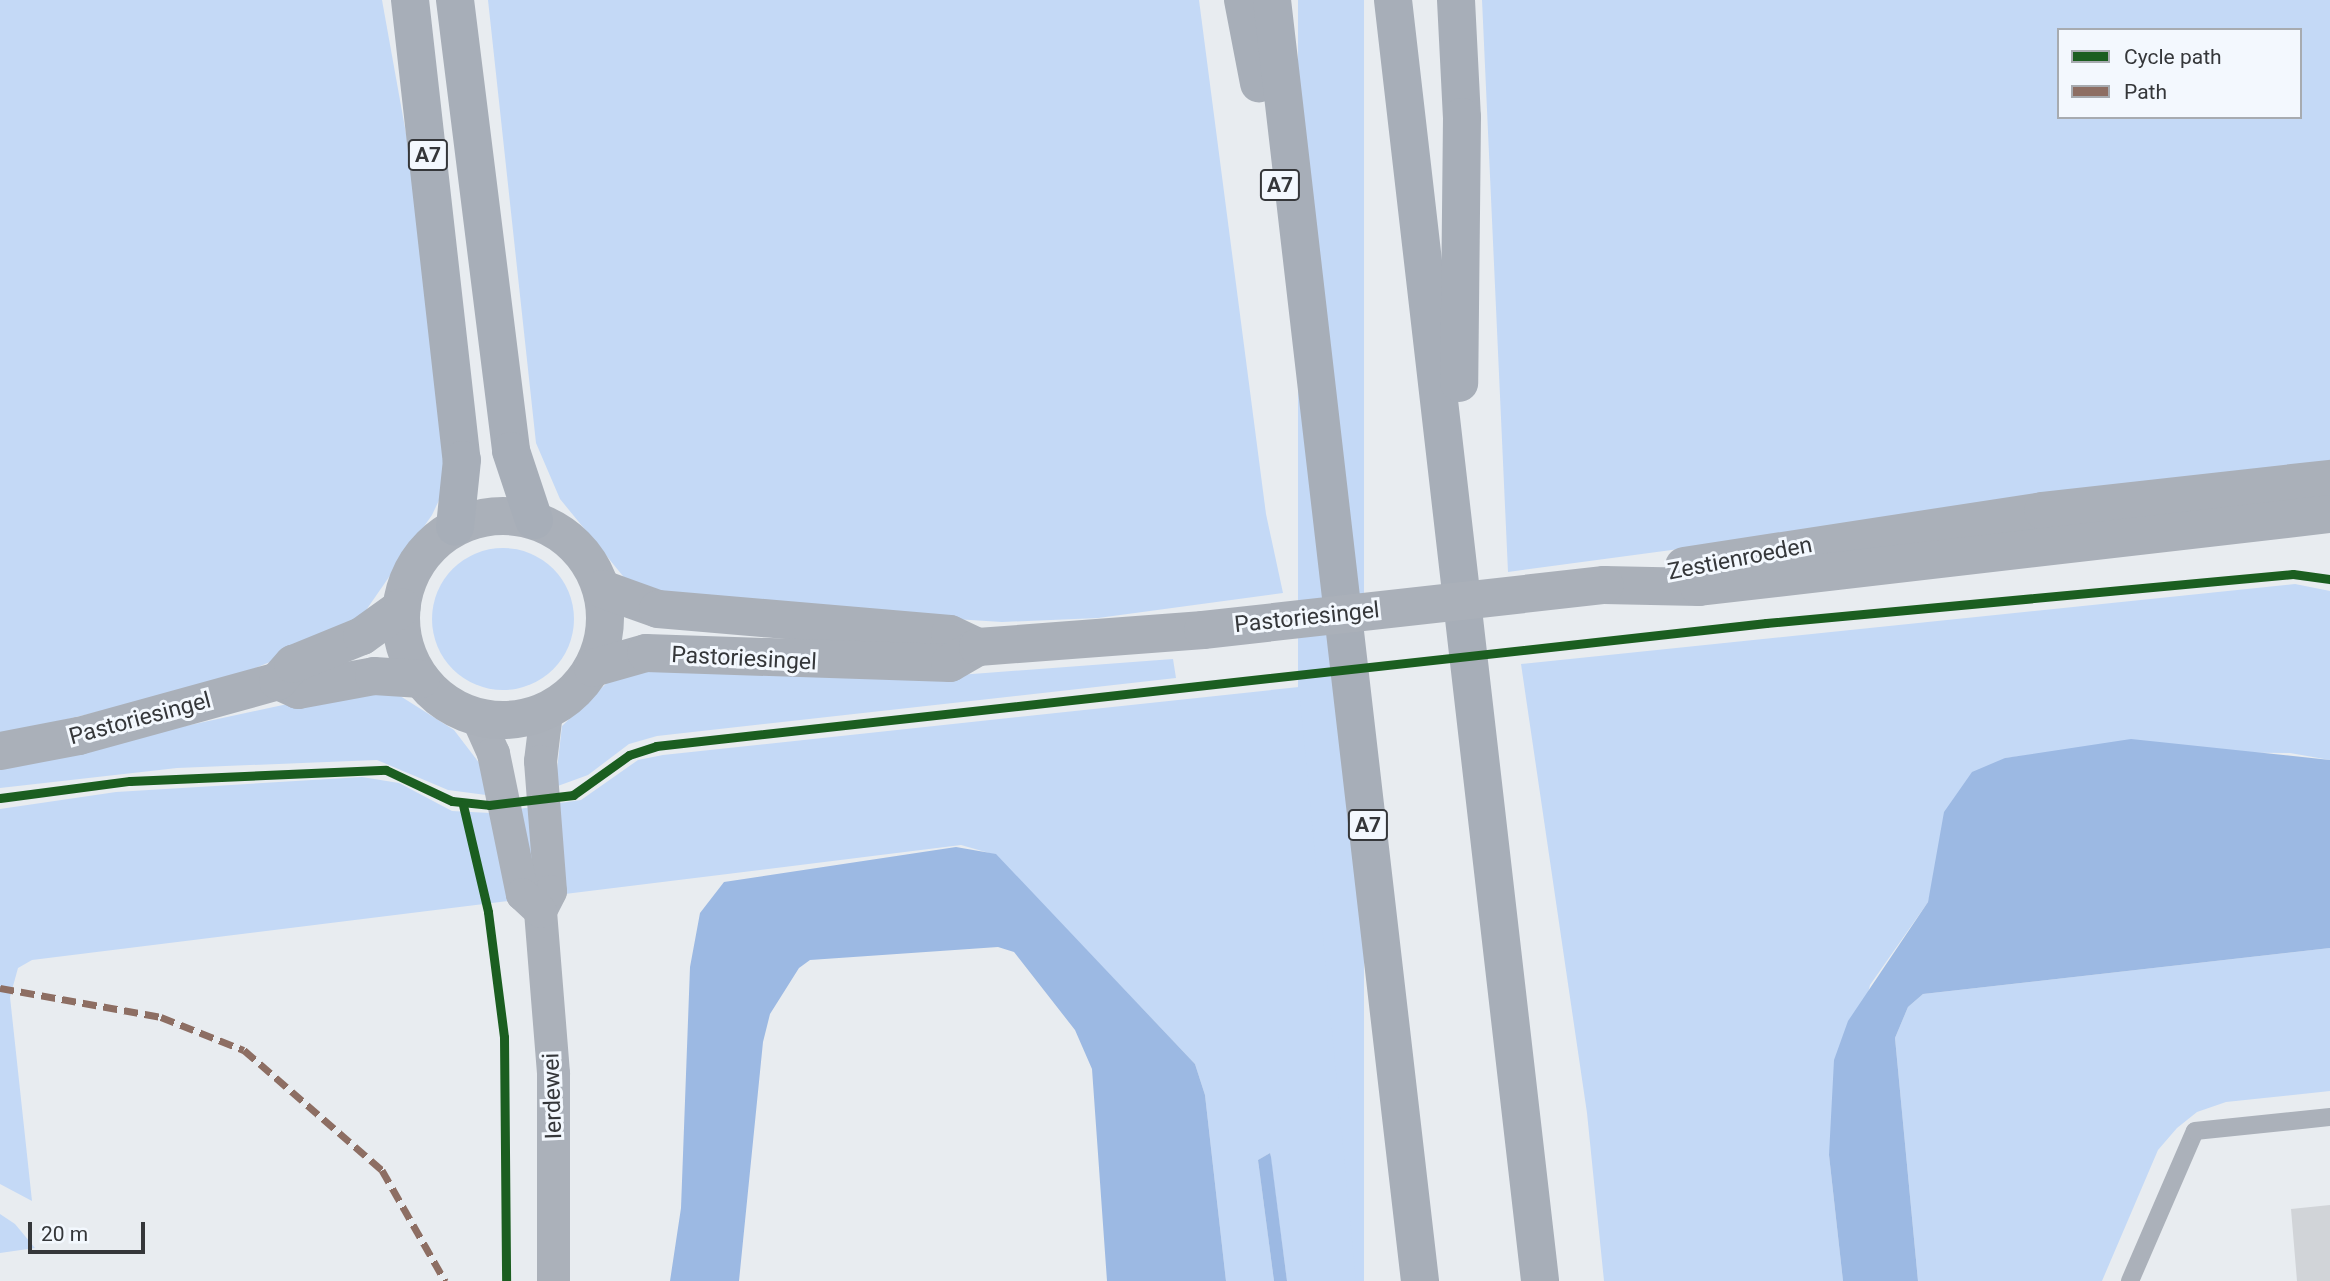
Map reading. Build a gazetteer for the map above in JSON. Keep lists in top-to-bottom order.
{
  "streets": {
    "highway": ["A7"],
    "main road": ["Zestienroeden", "Pastoriesingel"],
    "street": ["Ierdewei"]
  },
  "crossings": [
    ["A7", "Pastoriesingel"],
    ["A7", "Ierdewei"],
    ["Zestienroeden", "Pastoriesingel"],
    ["Pastoriesingel", "Ierdewei"]
  ],
  "legend": ["Cycle path", "Path"],
  "scale_bar": "20 m"
}
